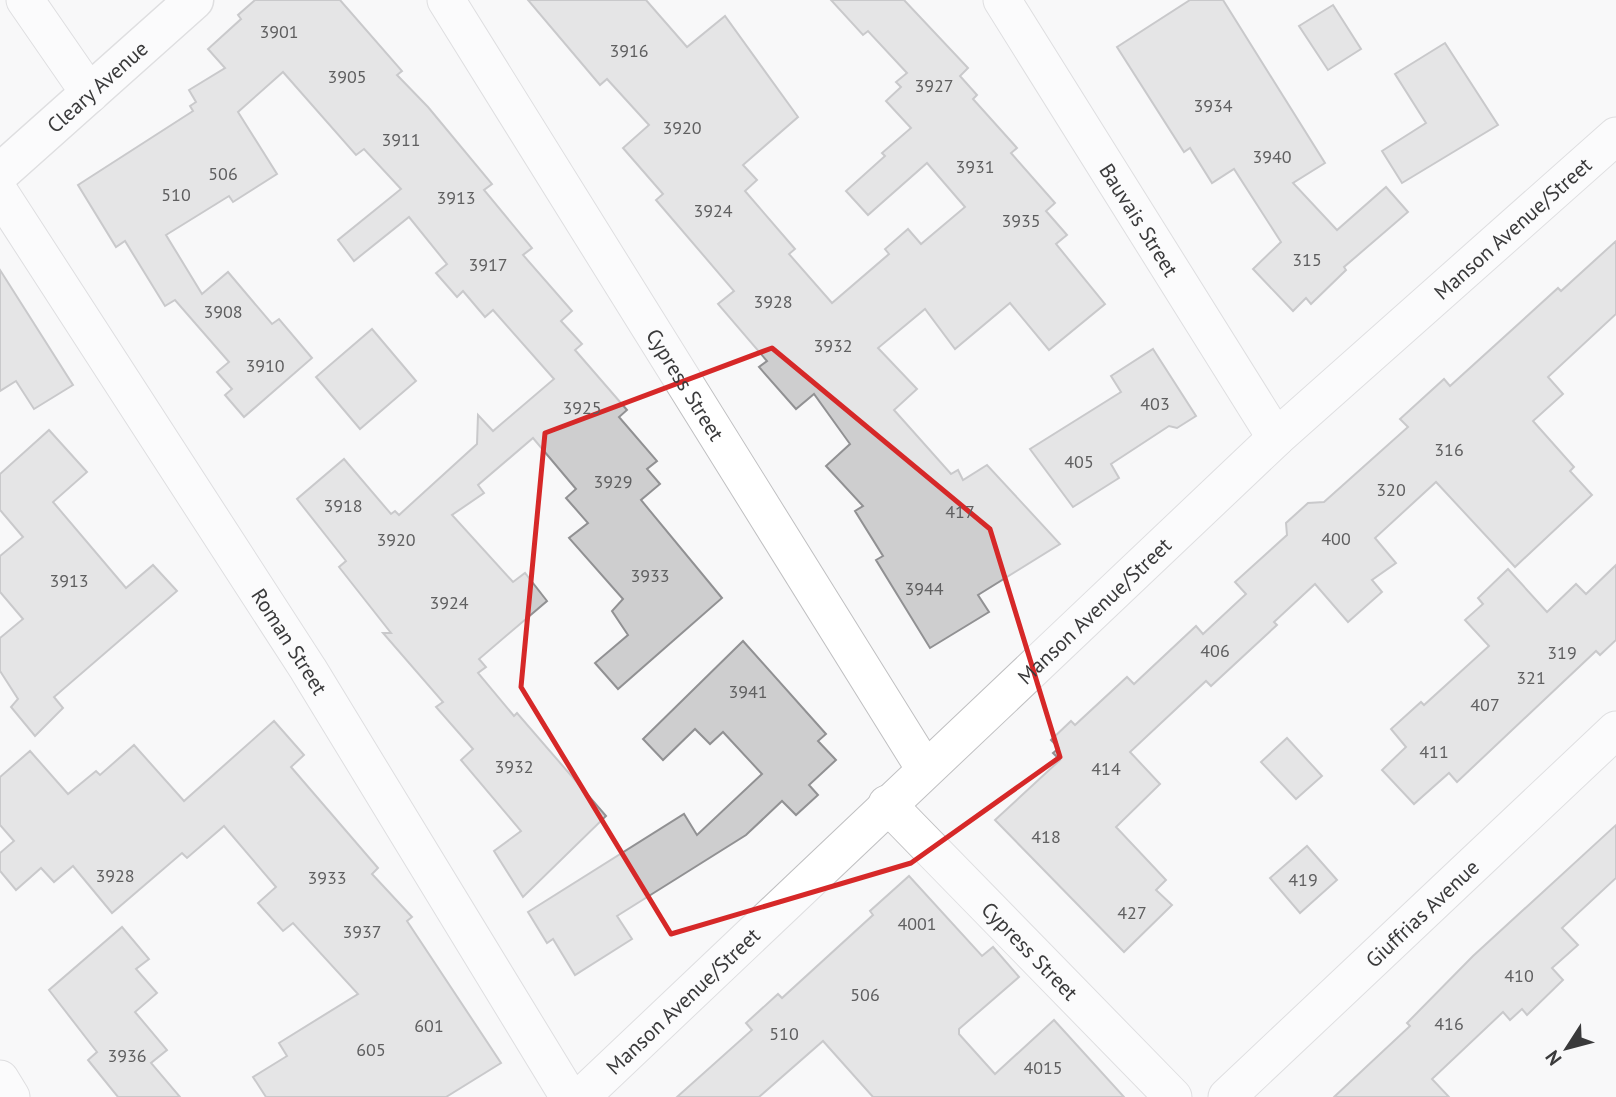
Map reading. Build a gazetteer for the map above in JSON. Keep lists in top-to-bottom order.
{
  "streets": {
    "street": [
      "Cleary Avenue",
      "Bauvais Street",
      "Manson Avenue/Street",
      "Cypress Street",
      "Roman Street",
      "Giuffrias Avenue"
    ]
  },
  "crossings": [
    ["Bauvais Street", "Manson Avenue/Street"],
    ["Manson Avenue/Street", "Cypress Street"]
  ],
  "house_numbers": [
    "3901",
    "3916",
    "3905",
    "3927",
    "3934",
    "3920",
    "3911",
    "3940",
    "3931",
    "506",
    "510",
    "3913",
    "3924",
    "3935",
    "315",
    "3917",
    "3928",
    "3908",
    "3932",
    "3910",
    "403",
    "3925",
    "316",
    "405",
    "3929",
    "320",
    "3918",
    "417",
    "400",
    "3920",
    "3933",
    "3913",
    "3944",
    "3924",
    "406",
    "319",
    "321",
    "3941",
    "407",
    "411",
    "3932",
    "414",
    "418",
    "3928",
    "3933",
    "419",
    "427",
    "4001",
    "3937",
    "410",
    "506",
    "416",
    "601",
    "510",
    "605",
    "3936",
    "4015"
  ],
  "north": "bottom left"
}
